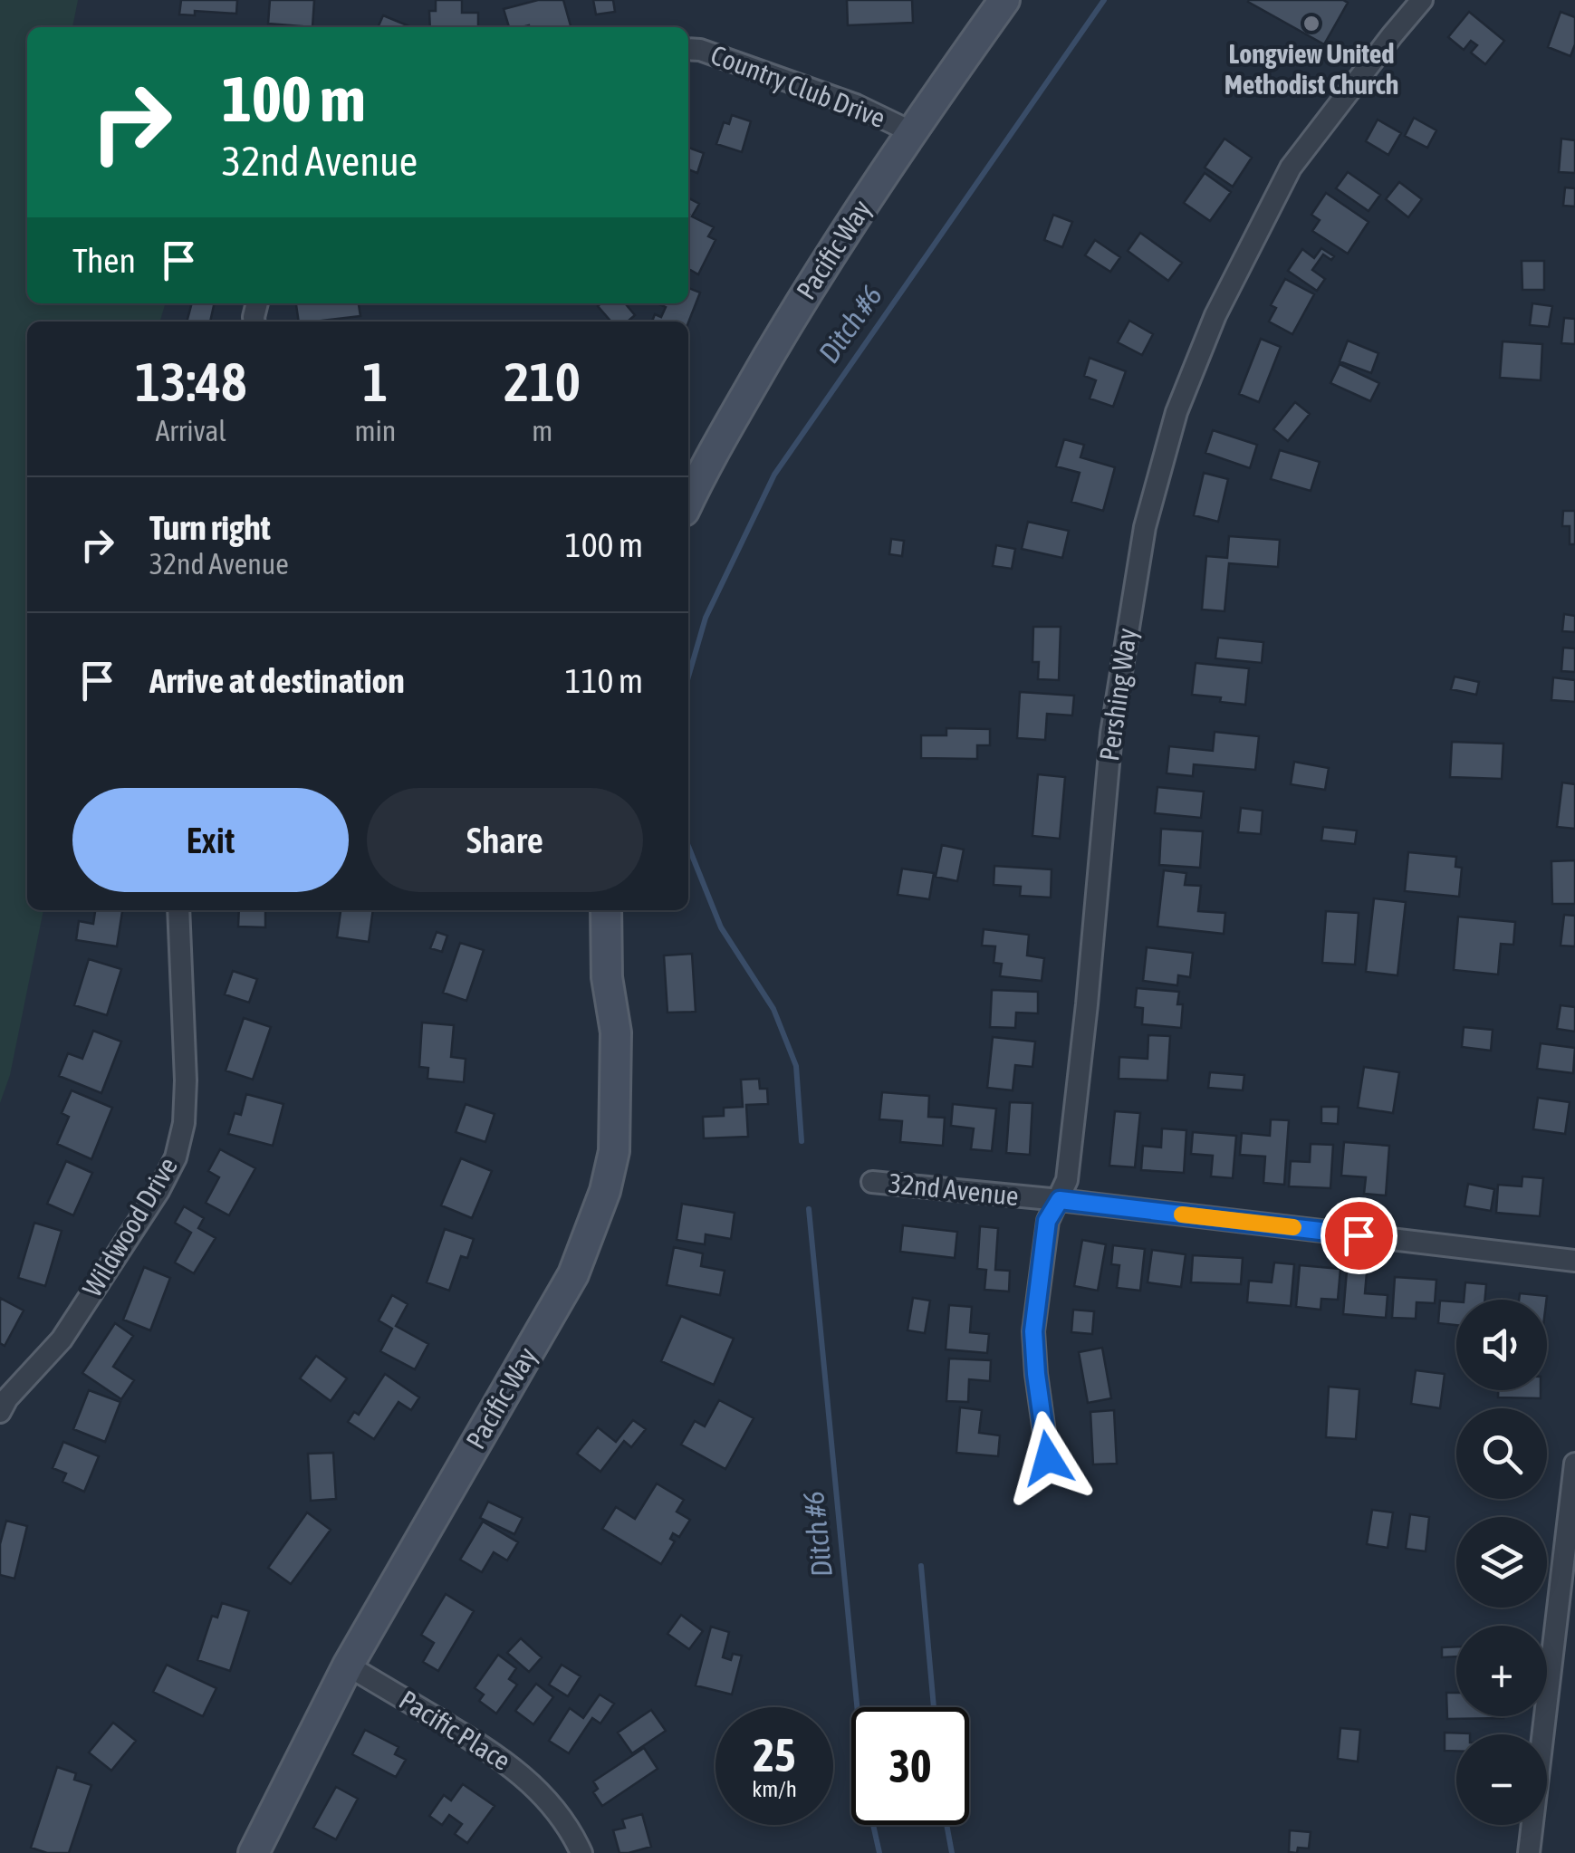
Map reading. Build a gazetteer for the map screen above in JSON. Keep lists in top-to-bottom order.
{
  "streets": {
    "main road": ["Pacific Way"],
    "street": [
      "Country Club Drive",
      "Pershing Way",
      "32nd Avenue",
      "Wildwood Drive",
      "Pacific Place"
    ]
  },
  "crossings": [
    ["Country Club Drive", "Pacific Way"],
    ["Pacific Way", "Pacific Place"],
    ["Pershing Way", "32nd Avenue"]
  ],
  "water": ["Ditch #6"],
  "places": ["Longview United Methodist Church"],
  "page": {
    "turn": ["100 m", "32nd Avenue"],
    "then": "Then",
    "eta": [
      "13:48",
      "Arrival",
      "1",
      "min",
      "210",
      "m"
    ],
    "list": [
      {
        "name": "Turn right",
        "note": "32nd Avenue",
        "value": "100 m"
      },
      {
        "name": "Arrive at destination",
        "value": "110 m"
      }
    ],
    "buttons": ["Exit", "Share"],
    "map_buttons": ["+", "−"],
    "speed": "25 km/h",
    "limit": "30"
  }
}
